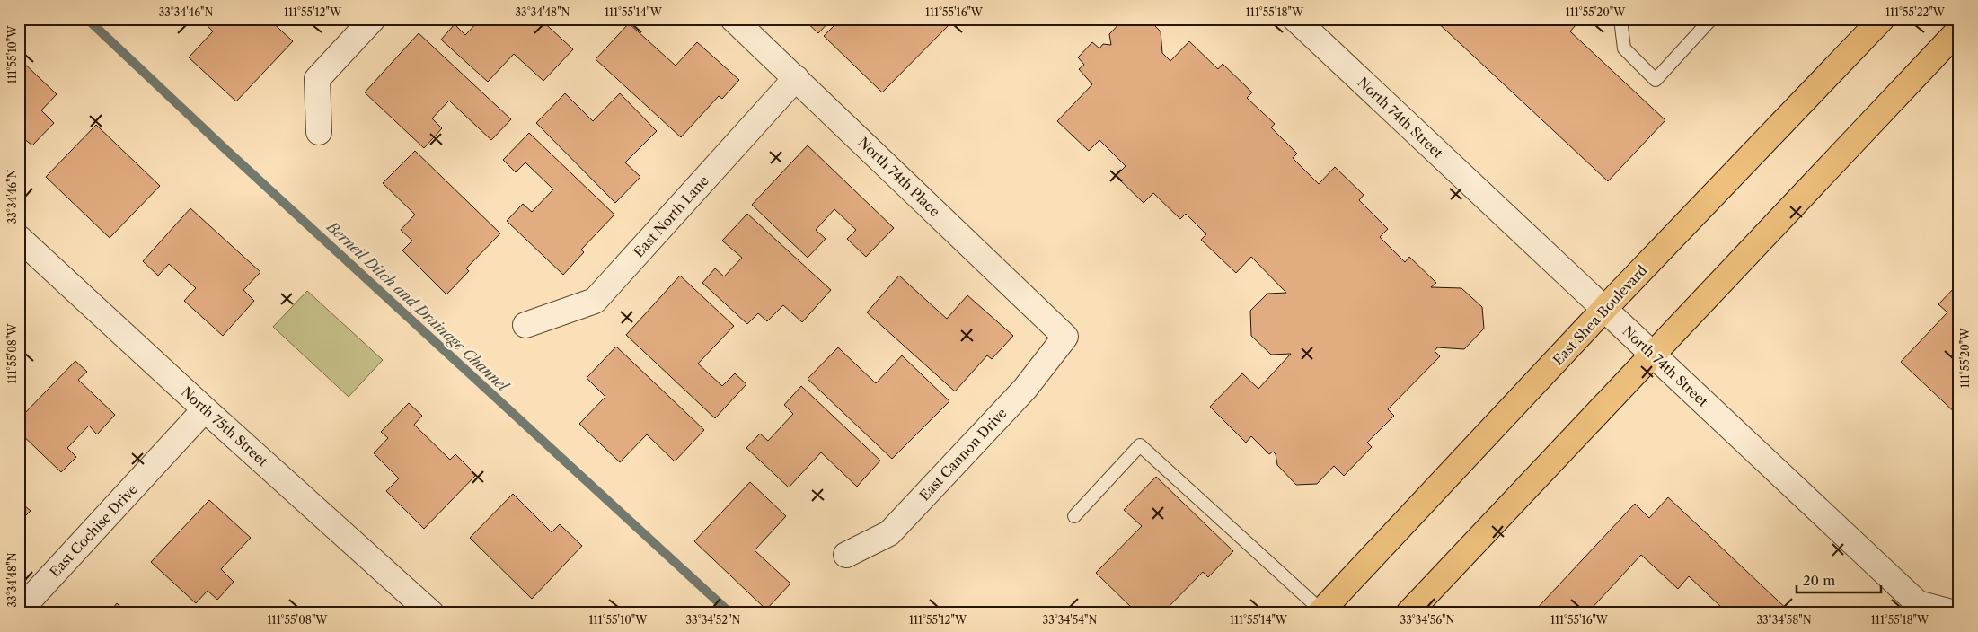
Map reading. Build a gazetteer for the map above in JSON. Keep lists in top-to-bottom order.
{
  "streets": {
    "main road": ["East Shea Boulevard"],
    "street": [
      "North 74th Street",
      "North 74th Place",
      "East North Lane",
      "North 75th Street",
      "East Cannon Drive",
      "East Cochise Drive"
    ]
  },
  "crossings": [
    ["North 74th Street", "East Shea Boulevard"],
    ["North 74th Place", "East North Lane"],
    ["North 74th Place", "East Cannon Drive"],
    ["North 75th Street", "East Cochise Drive"]
  ],
  "water": ["Berneil Ditch and Drainage Channel"],
  "scale_bar": "20 m",
  "coordinates": [
    "33°34'46\"N",
    "111°55'12\"W",
    "33°34'48\"N",
    "111°55'14\"W",
    "111°55'16\"W",
    "111°55'18\"W",
    "111°55'20\"W",
    "111°55'22\"W",
    "111°55'10\"W",
    "111°55'08\"W",
    "33°34'52\"N",
    "33°34'54\"N",
    "33°34'56\"N",
    "33°34'58\"N"
  ]
}
